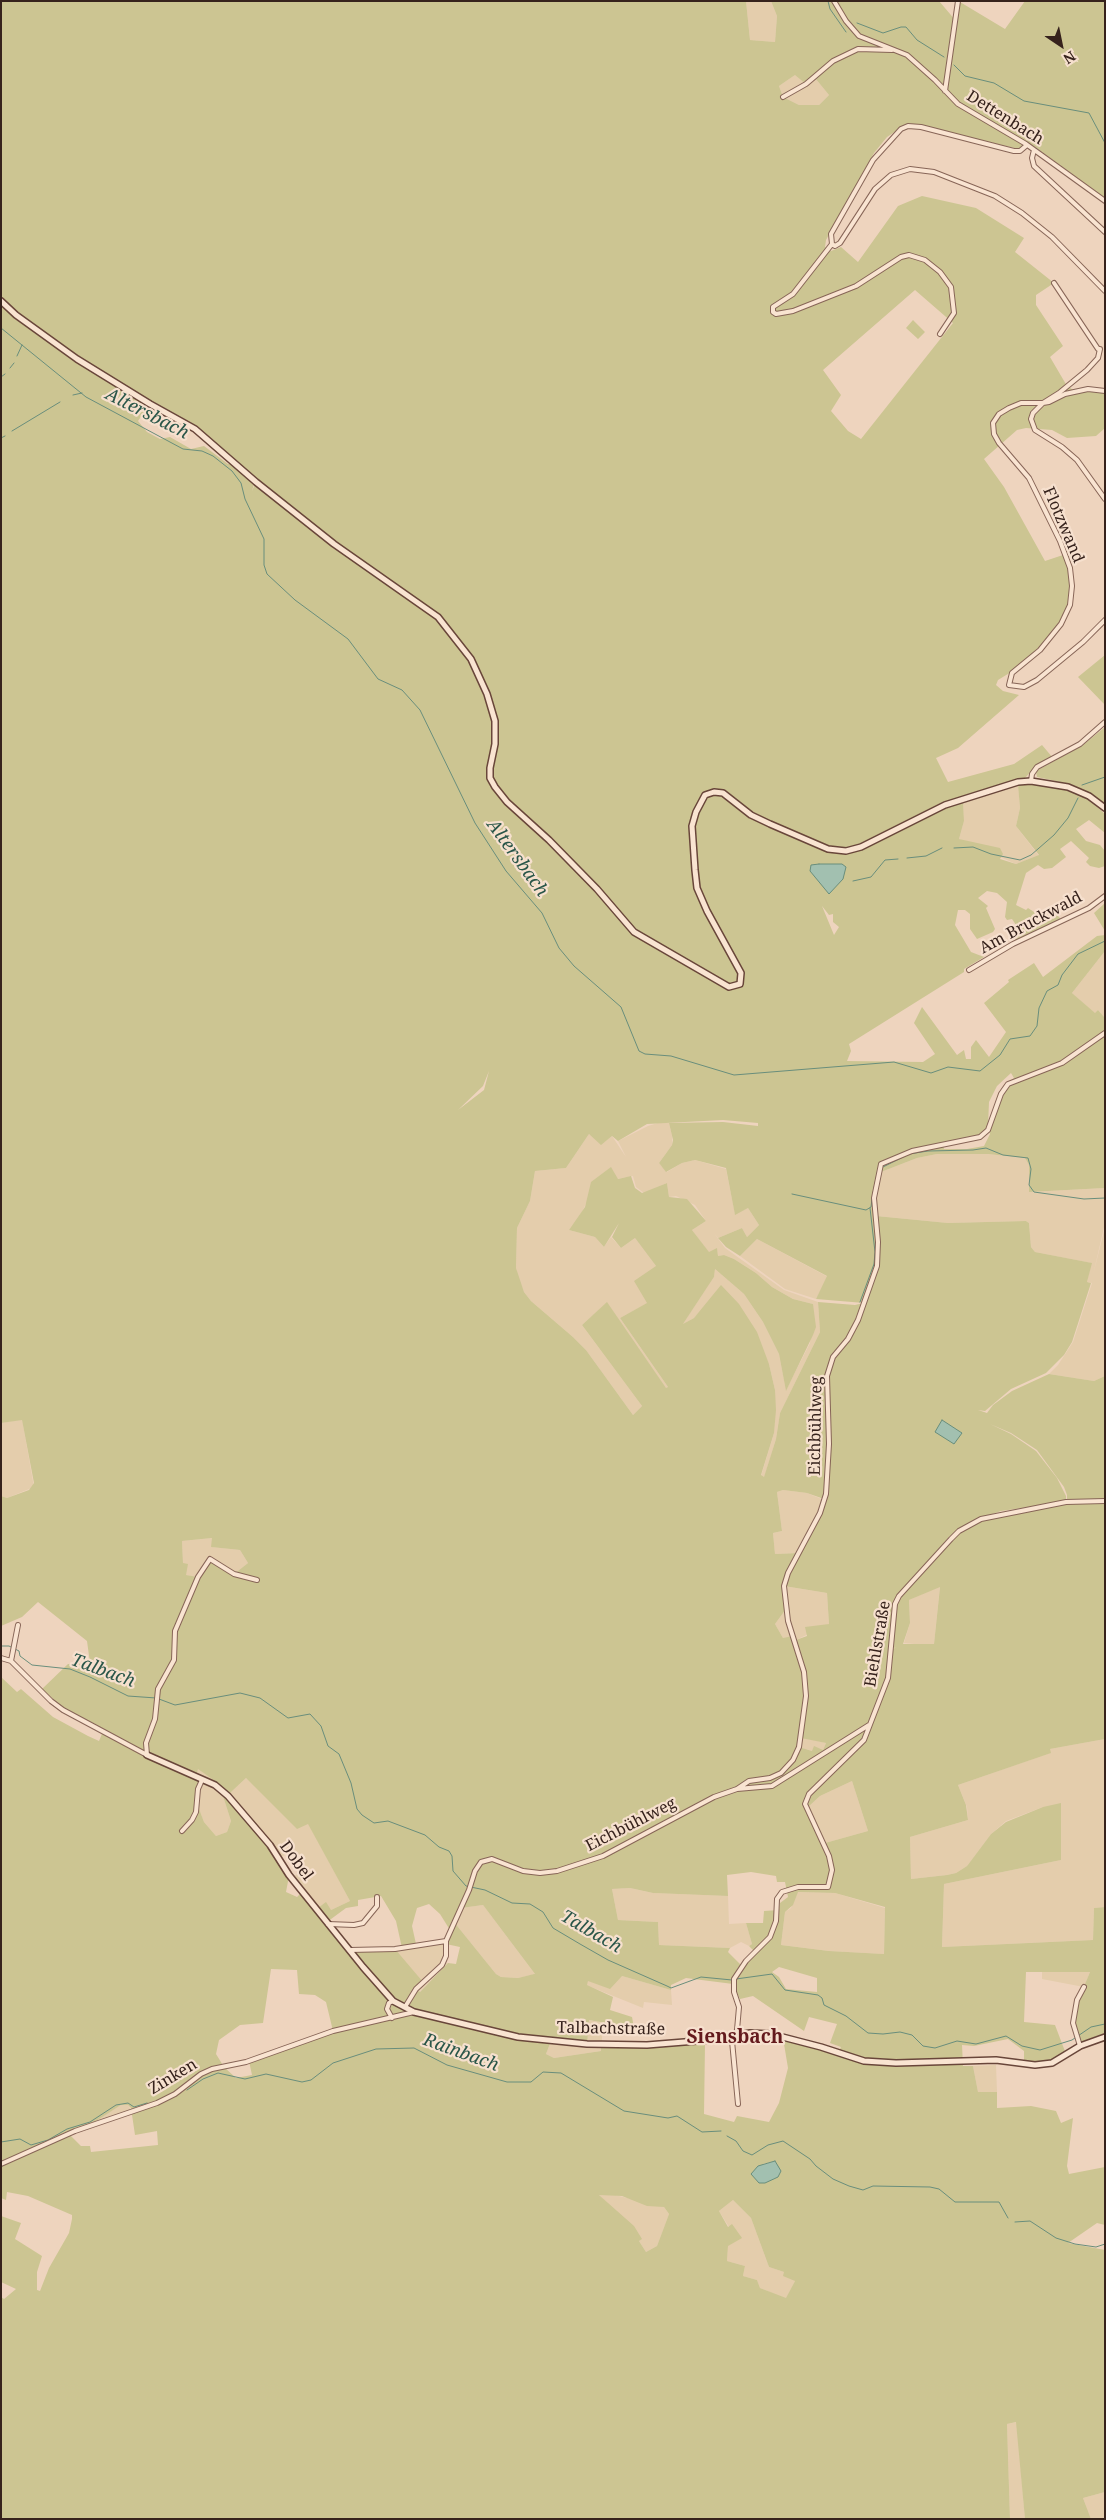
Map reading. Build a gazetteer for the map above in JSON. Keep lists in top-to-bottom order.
{
  "streets": {
    "street": [
      "Dettenbach",
      "Flotzwand",
      "Am Bruckwald",
      "Eichbühlweg",
      "Biehlstraße",
      "Dobel",
      "Talbachstraße",
      "Zinken"
    ]
  },
  "crossings": [
    ["Eichbühlweg", "Dobel"],
    ["Eichbühlweg", "Talbachstraße"],
    ["Biehlstraße", "Talbachstraße"],
    ["Dobel", "Talbachstraße"],
    ["Talbachstraße", "Zinken"]
  ],
  "districts": ["Siensbach"],
  "water": ["Altersbach", "Talbach", "Rainbach"],
  "north": "bottom right"
}
